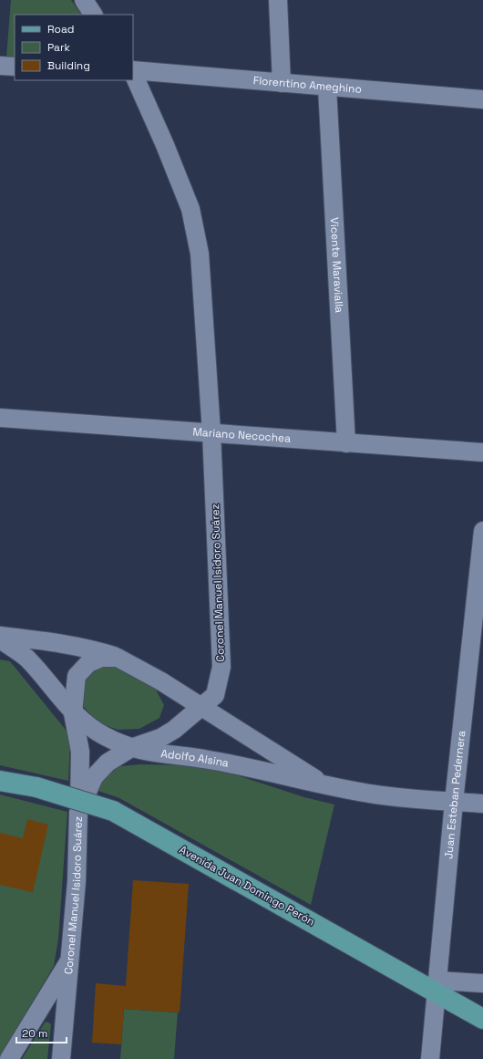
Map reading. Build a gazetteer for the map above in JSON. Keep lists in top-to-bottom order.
{
  "streets": {
    "main road": ["Avenida Juan Domingo Perón"],
    "street": [
      "Florentino Ameghino",
      "Vicente Maravialla",
      "Mariano Necochea",
      "Coronel Manuel Isidoro Suárez",
      "Adolfo Alsina",
      "Juan Esteban Pedernera"
    ]
  },
  "crossings": [
    ["Florentino Ameghino", "Vicente Maravialla"],
    ["Vicente Maravialla", "Mariano Necochea"],
    ["Mariano Necochea", "Coronel Manuel Isidoro Suárez"],
    ["Coronel Manuel Isidoro Suárez", "Adolfo Alsina"],
    ["Adolfo Alsina", "Juan Esteban Pedernera"],
    ["Juan Esteban Pedernera", "Avenida Juan Domingo Perón"]
  ],
  "legend": ["Road", "Park", "Building"],
  "scale_bar": "20 m"
}
